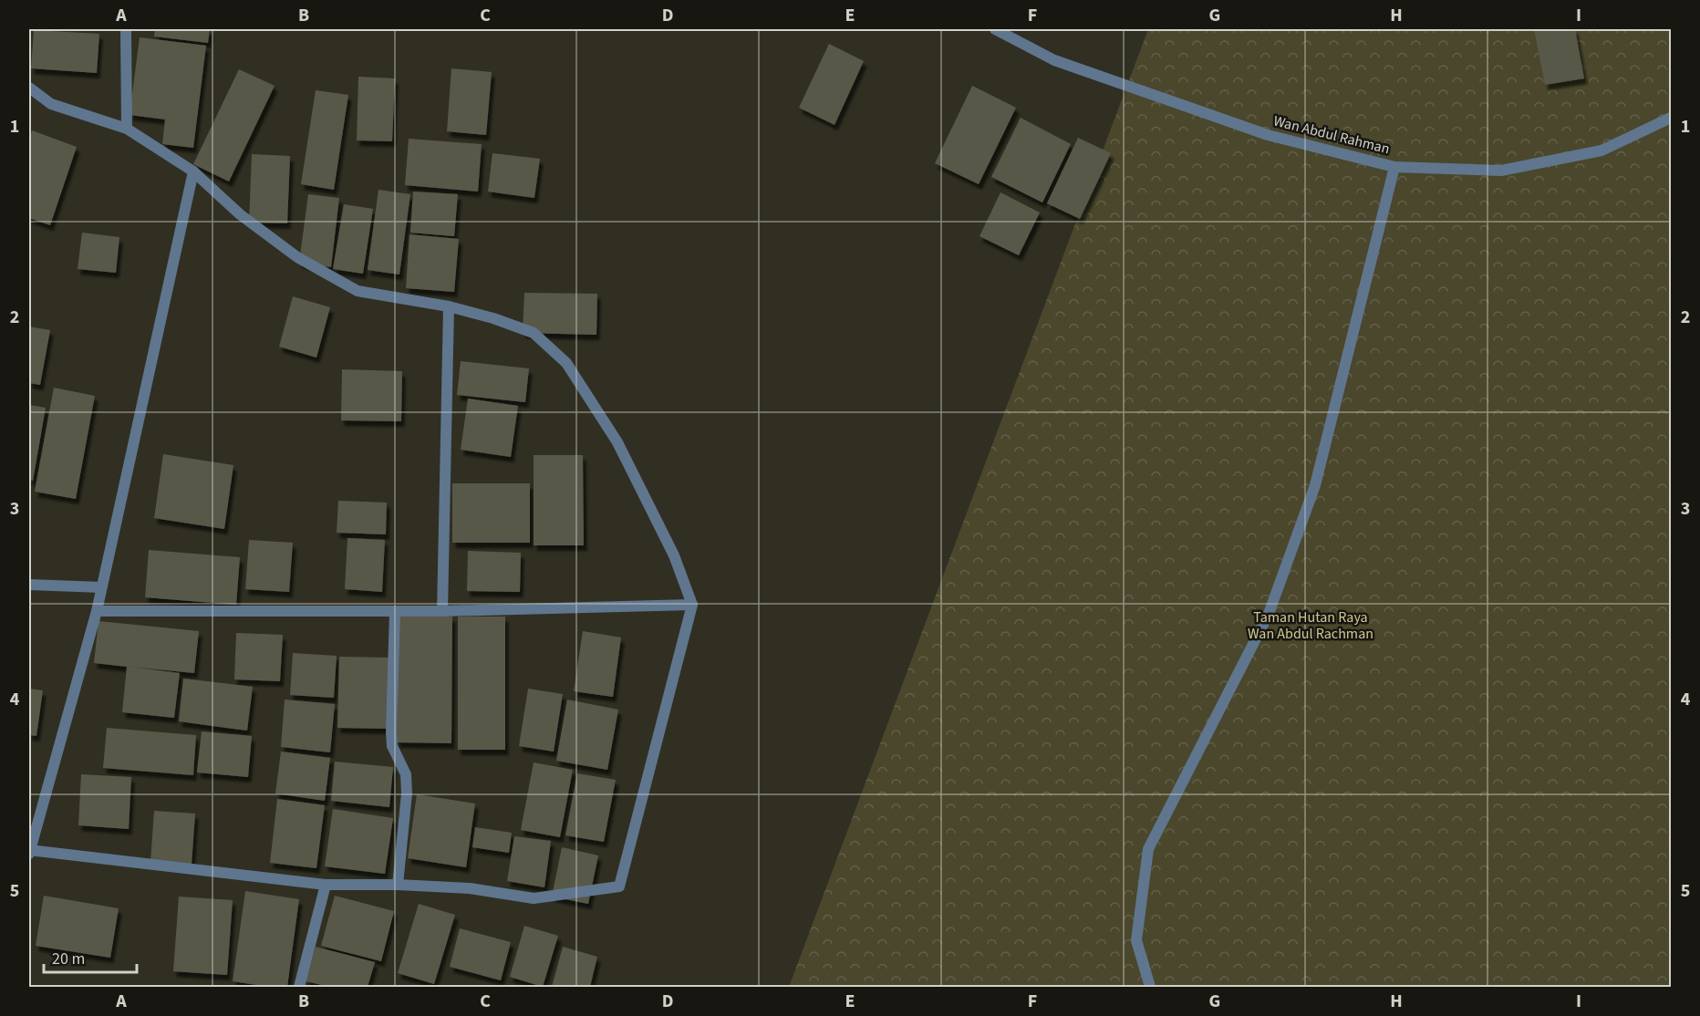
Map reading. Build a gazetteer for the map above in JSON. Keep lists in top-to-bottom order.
{
  "streets": {
    "street": ["Wan Abdul Rahman"]
  },
  "parks": ["Taman Hutan Raya Wan Abdul Rachman"],
  "scale_bar": "20 m",
  "grid": {
    "columns": [
      "A",
      "B",
      "C",
      "D",
      "E",
      "F",
      "G",
      "H",
      "I"
    ],
    "rows": [
      "1",
      "2",
      "3",
      "4",
      "5"
    ]
  }
}
